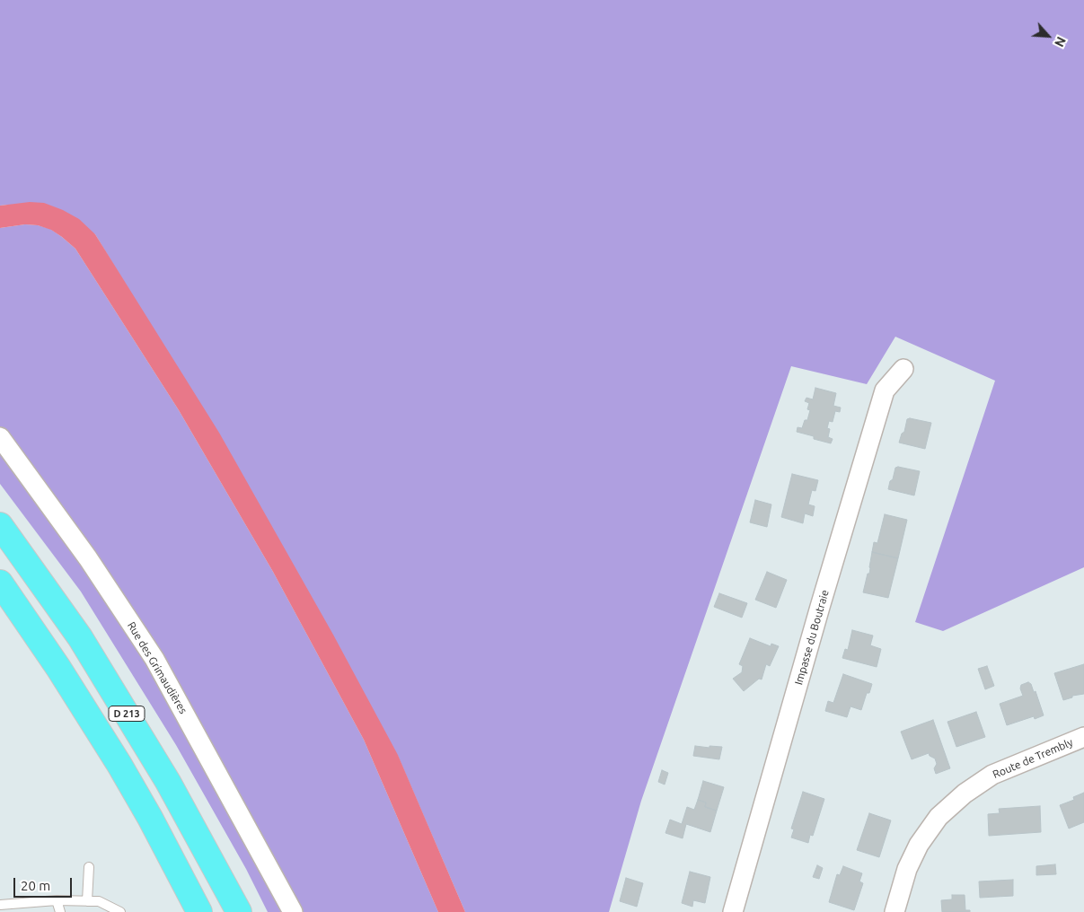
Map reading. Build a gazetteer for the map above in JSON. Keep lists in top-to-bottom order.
{
  "streets": {
    "highway": ["D 213"],
    "street": ["Impasse du Boutraie", "Rue des Grimaudières", "Route de Trembly"]
  },
  "scale_bar": "20 m",
  "north": "bottom right"
}
